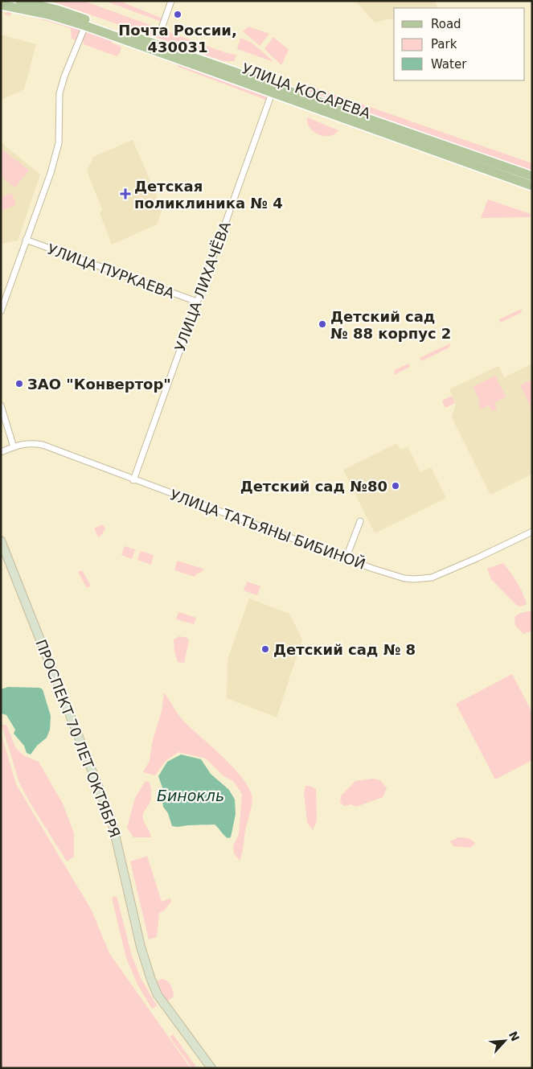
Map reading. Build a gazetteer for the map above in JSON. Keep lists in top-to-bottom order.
{
  "streets": {
    "main road": ["УЛИЦА КОСАРЕВА", "ПРОСПЕКТ 70 ЛЕТ ОКТЯБРЯ"],
    "street": ["УЛИЦА ПУРКАЕВА", "УЛИЦА ЛИХАЧЁВА", "УЛИЦА ТАТЬЯНЫ БИБИНОЙ"]
  },
  "crossings": [
    ["УЛИЦА КОСАРЕВА", "УЛИЦА ЛИХАЧЁВА"],
    ["УЛИЦА ПУРКАЕВА", "УЛИЦА ЛИХАЧЁВА"],
    ["УЛИЦА ЛИХАЧЁВА", "УЛИЦА ТАТЬЯНЫ БИБИНОЙ"]
  ],
  "water": ["Бинокль"],
  "places": {
    "other": [
      "Почта России, 430031",
      "Детский сад № 88 корпус 2",
      "ЗАО \"Конвертор\"",
      "Детский сад №80",
      "Детский сад № 8"
    ],
    "health": ["Детская поликлиника № 4"]
  },
  "legend": ["Road", "Park", "Water"],
  "north": "top right"
}
